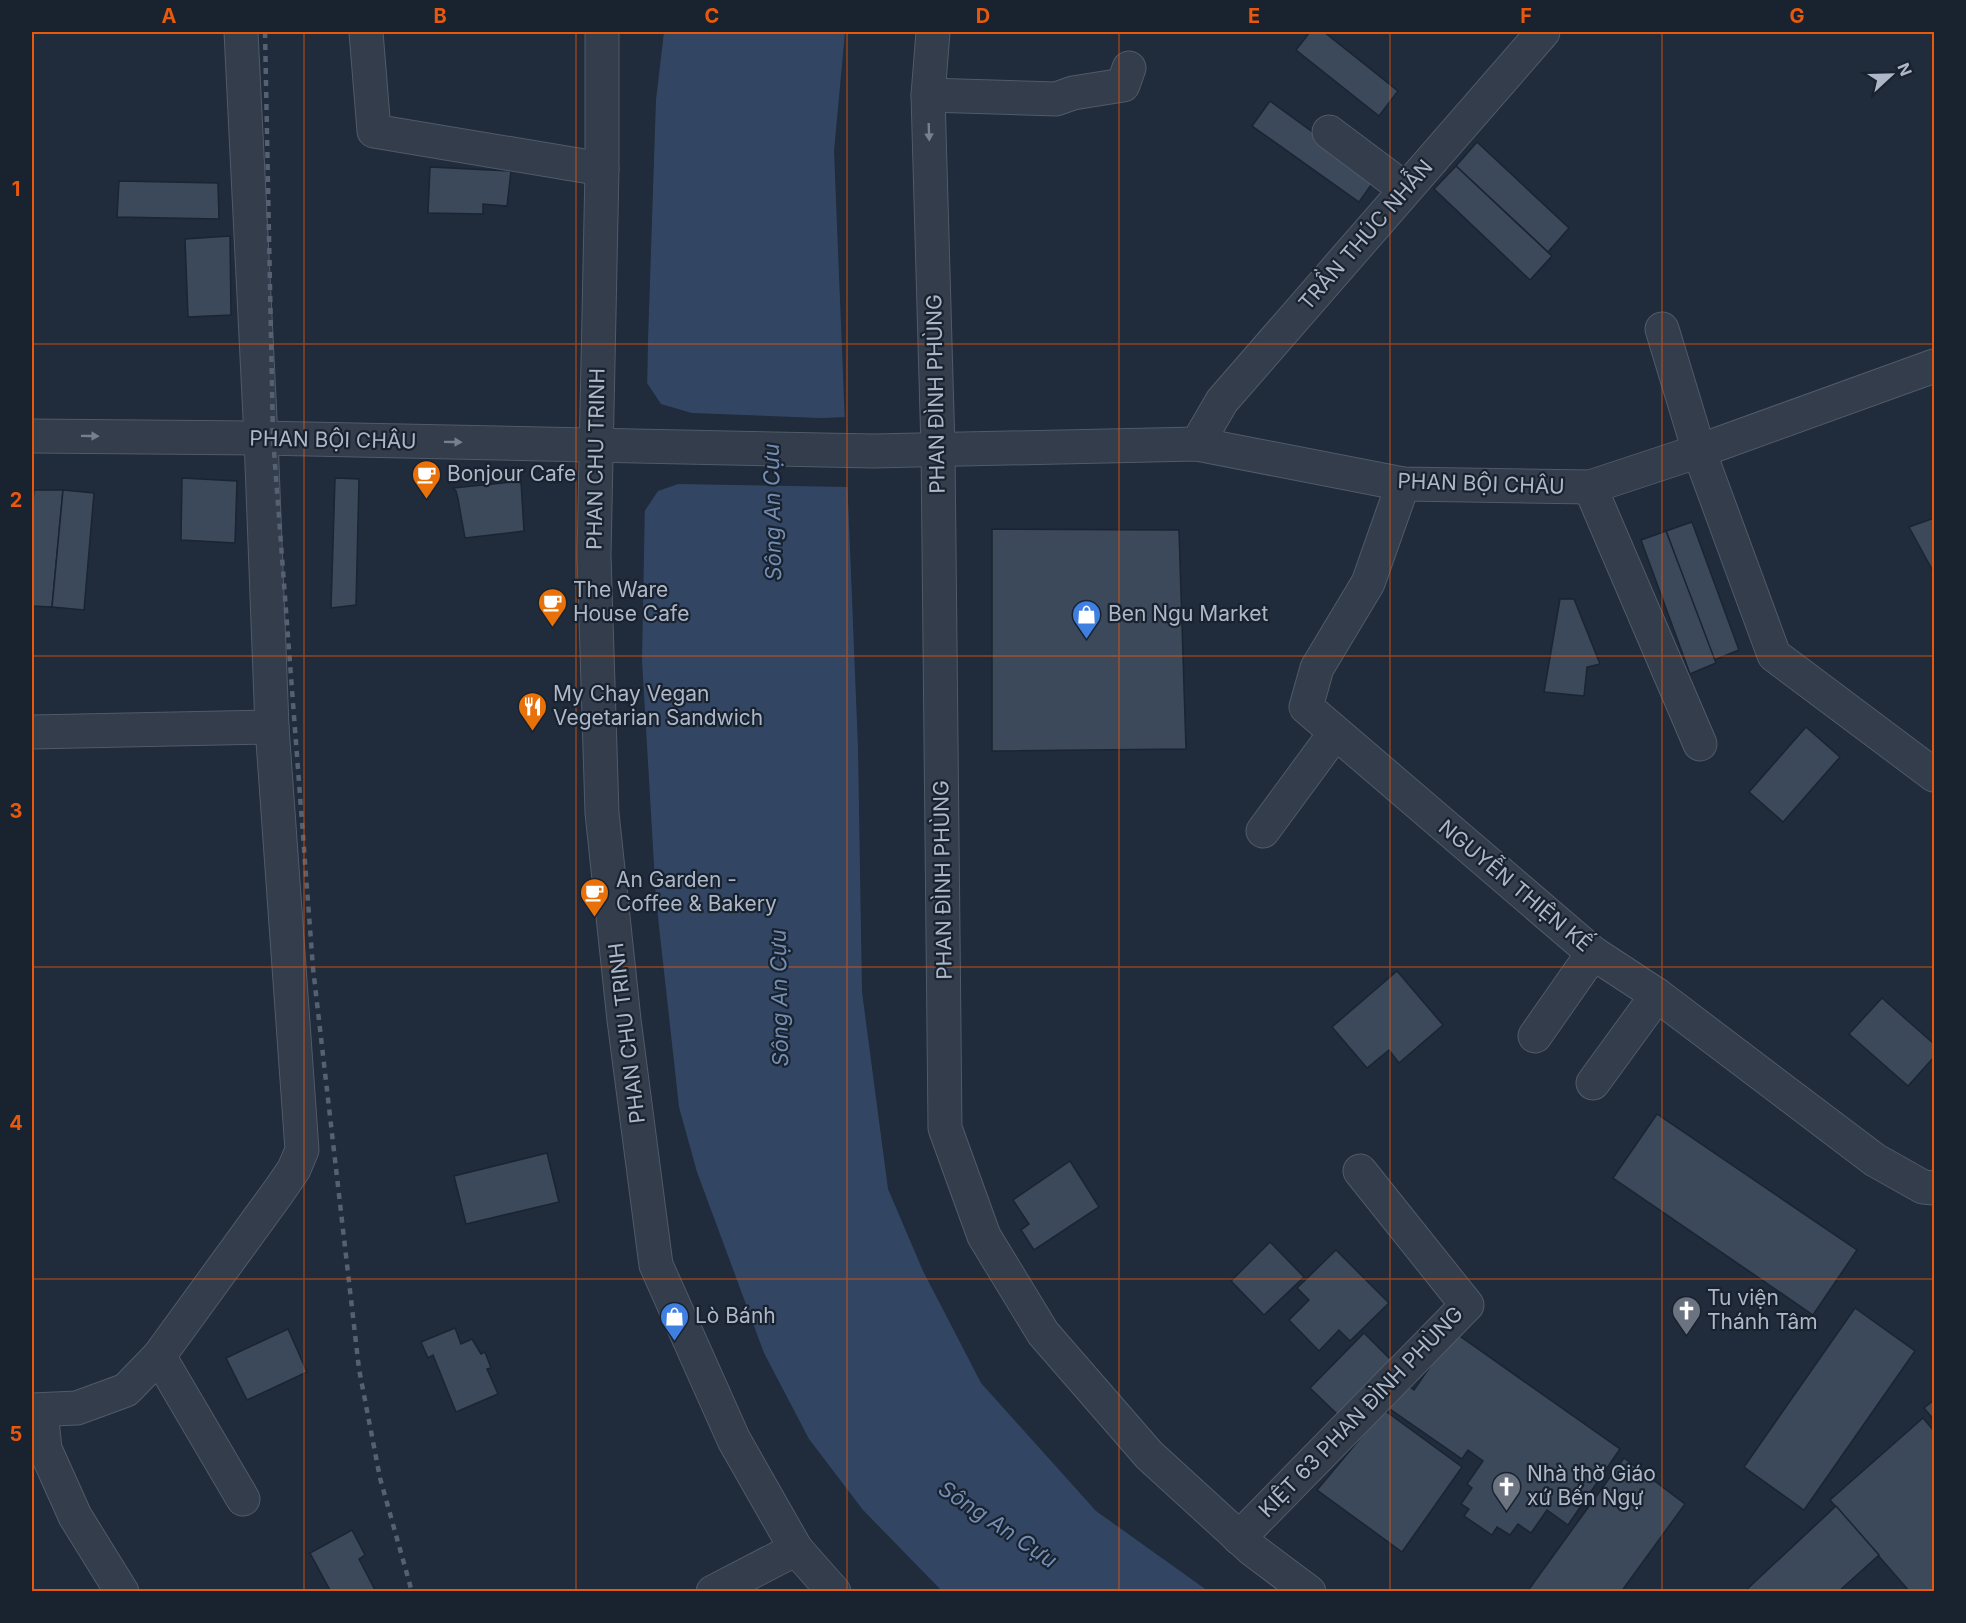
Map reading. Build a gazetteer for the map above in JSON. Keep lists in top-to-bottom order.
{
  "streets": {
    "street": [
      "TRẦN THÚC NHẪN",
      "PHAN ĐÌNH PHÙNG",
      "PHAN BỘI CHÂU",
      "PHAN CHU TRINH",
      "NGUYỄN THIỆN KẾ",
      "KIỆT 63 PHAN ĐÌNH PHÙNG"
    ]
  },
  "crossings": [
    ["TRẦN THÚC NHẪN", "PHAN BỘI CHÂU"],
    ["PHAN ĐÌNH PHÙNG", "PHAN BỘI CHÂU"],
    ["PHAN ĐÌNH PHÙNG", "KIỆT 63 PHAN ĐÌNH PHÙNG"],
    ["PHAN BỘI CHÂU", "PHAN CHU TRINH"],
    ["PHAN BỘI CHÂU", "NGUYỄN THIỆN KẾ"]
  ],
  "water": ["Sông An Cựu"],
  "places": {
    "cafe": ["Bonjour Cafe", "The Ware House Cafe", "An Garden - Coffee & Bakery"],
    "shop": ["Ben Ngu Market", "Lò Bánh"],
    "restaurant": ["My Chay Vegan Vegetarian Sandwich"],
    "church": ["Tu viện Thánh Tâm", "Nhà thờ Giáo xứ Bến Ngự"]
  },
  "north": "right",
  "grid": {
    "columns": [
      "A",
      "B",
      "C",
      "D",
      "E",
      "F",
      "G"
    ],
    "rows": [
      "1",
      "2",
      "3",
      "4",
      "5"
    ]
  }
}
